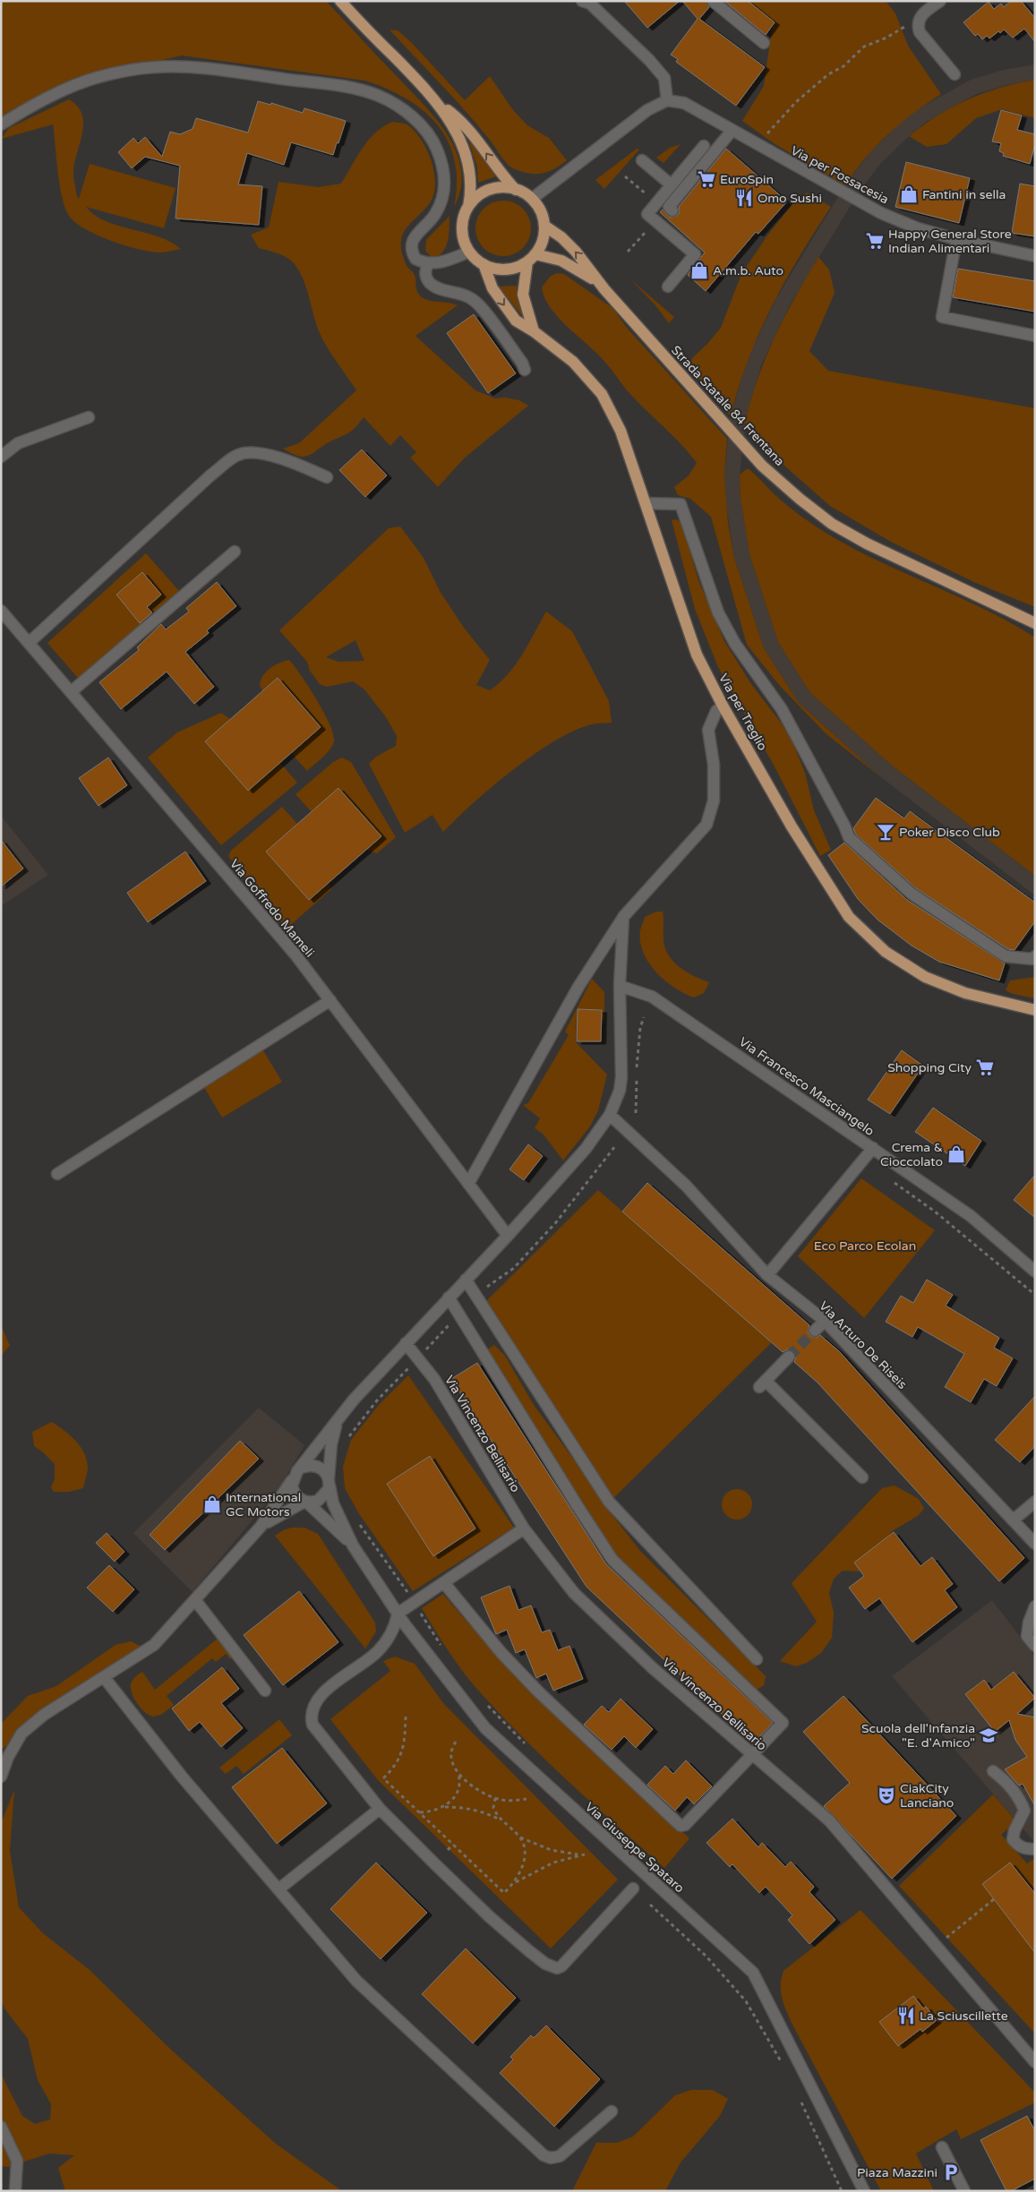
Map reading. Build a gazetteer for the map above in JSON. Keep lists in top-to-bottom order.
{
  "streets": {
    "main road": ["Strada Statale 84 Frentana", "Via per Treglio"],
    "street": [
      "Via per Fossacesia",
      "Via Goffredo Mameli",
      "Via Francesco Masciangelo",
      "Via Arturo De Riseis",
      "Via Vincenzo Bellisario",
      "Via Giuseppe Spataro"
    ]
  },
  "crossings": [
    ["Strada Statale 84 Frentana", "Via per Treglio"]
  ],
  "parks": ["Eco Parco Ecolan"],
  "places": {
    "supermarket": ["EuroSpin", "Happy General Store Indian Alimentari", "Shopping City"],
    "shop": [
      "Fantini in sella",
      "A.m.b. Auto",
      "Crema & Cioccolato",
      "International GC Motors"
    ],
    "restaurant": ["Omo Sushi", "La Sciuscillette"],
    "bar": ["Poker Disco Club"],
    "school or university": ["Scuola dell'Infanzia \"E. d'Amico\""],
    "theatre": ["CiakCity Lanciano"],
    "parking": ["Piaza Mazzini"]
  }
}
